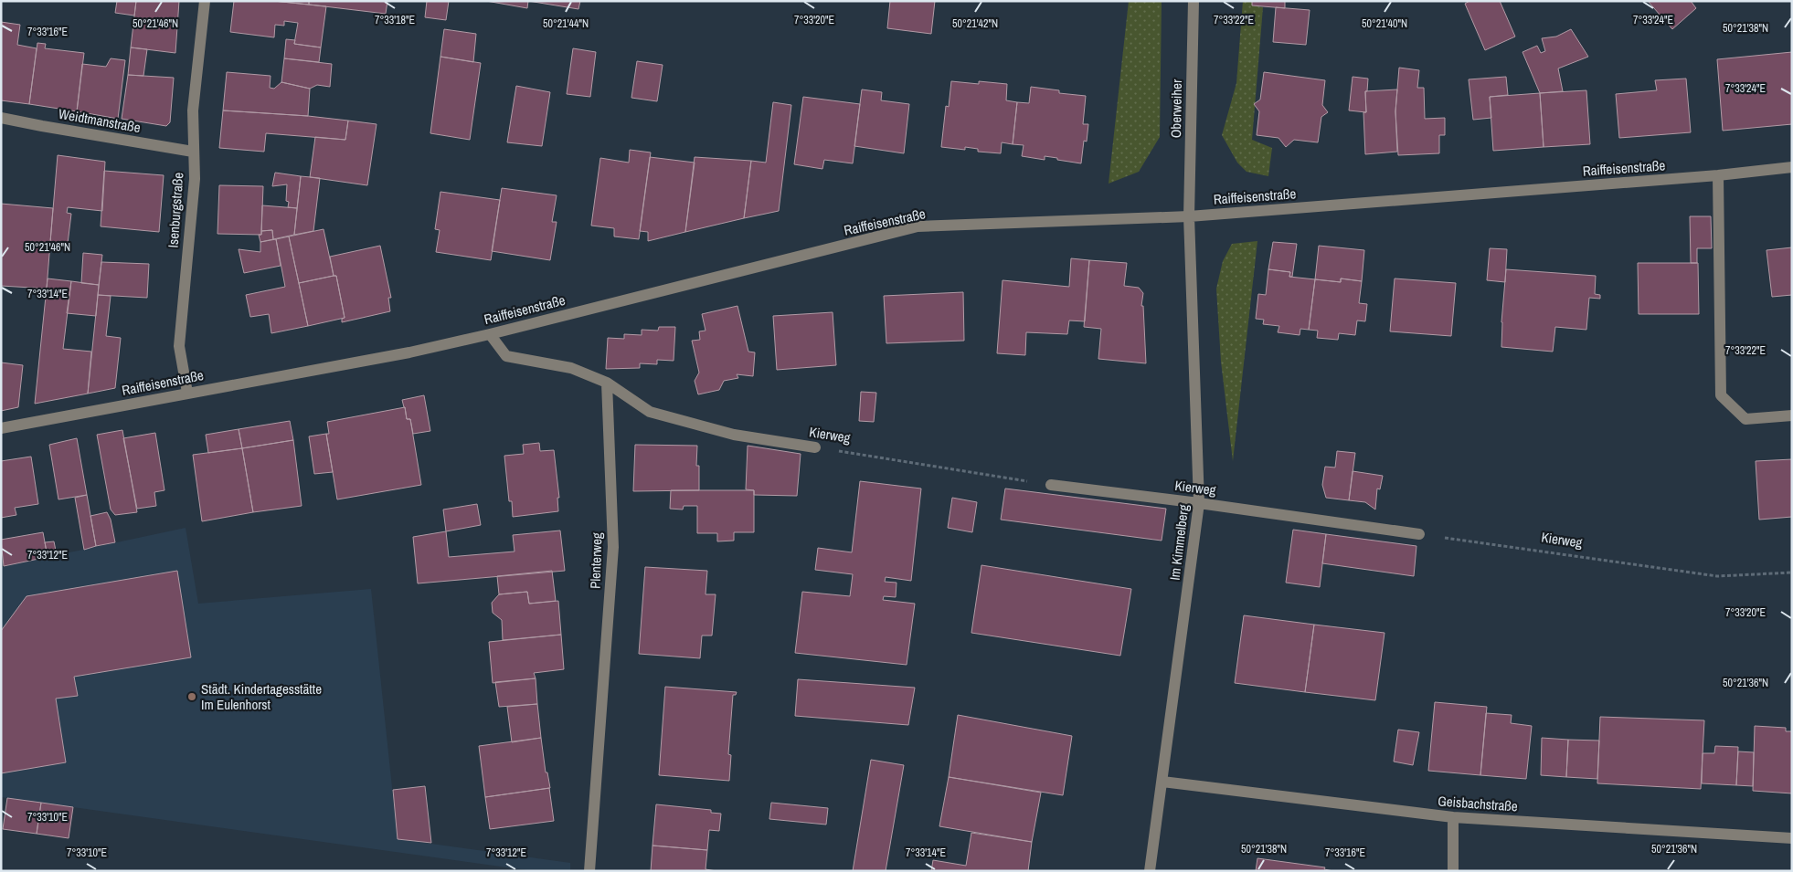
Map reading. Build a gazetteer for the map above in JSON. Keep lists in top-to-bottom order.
{
  "streets": {
    "street": [
      "Oberweiher",
      "Weidtmanstraße",
      "Raiffeisenstraße",
      "Isenburgstraße",
      "Kierweg",
      "Im Kimmelberg",
      "Plenterweg",
      "Geisbachstraße"
    ]
  },
  "crossings": [
    ["Oberweiher", "Raiffeisenstraße"],
    ["Oberweiher", "Im Kimmelberg"],
    ["Weidtmanstraße", "Isenburgstraße"],
    ["Raiffeisenstraße", "Isenburgstraße"],
    ["Raiffeisenstraße", "Im Kimmelberg"],
    ["Kierweg", "Im Kimmelberg"],
    ["Kierweg", "Plenterweg"],
    ["Im Kimmelberg", "Geisbachstraße"]
  ],
  "places": ["Städt. Kindertagesstätte Im Eulenhorst"],
  "coordinates": [
    "7°33'18\"E",
    "7°33'20\"E",
    "7°33'22\"E",
    "7°33'24\"E",
    "50°21'46\"N",
    "50°21'44\"N",
    "50°21'42\"N",
    "50°21'40\"N",
    "50°21'38\"N",
    "7°33'16\"E",
    "7°33'14\"E",
    "7°33'12\"E",
    "50°21'36\"N",
    "7°33'10\"E"
  ]
}
